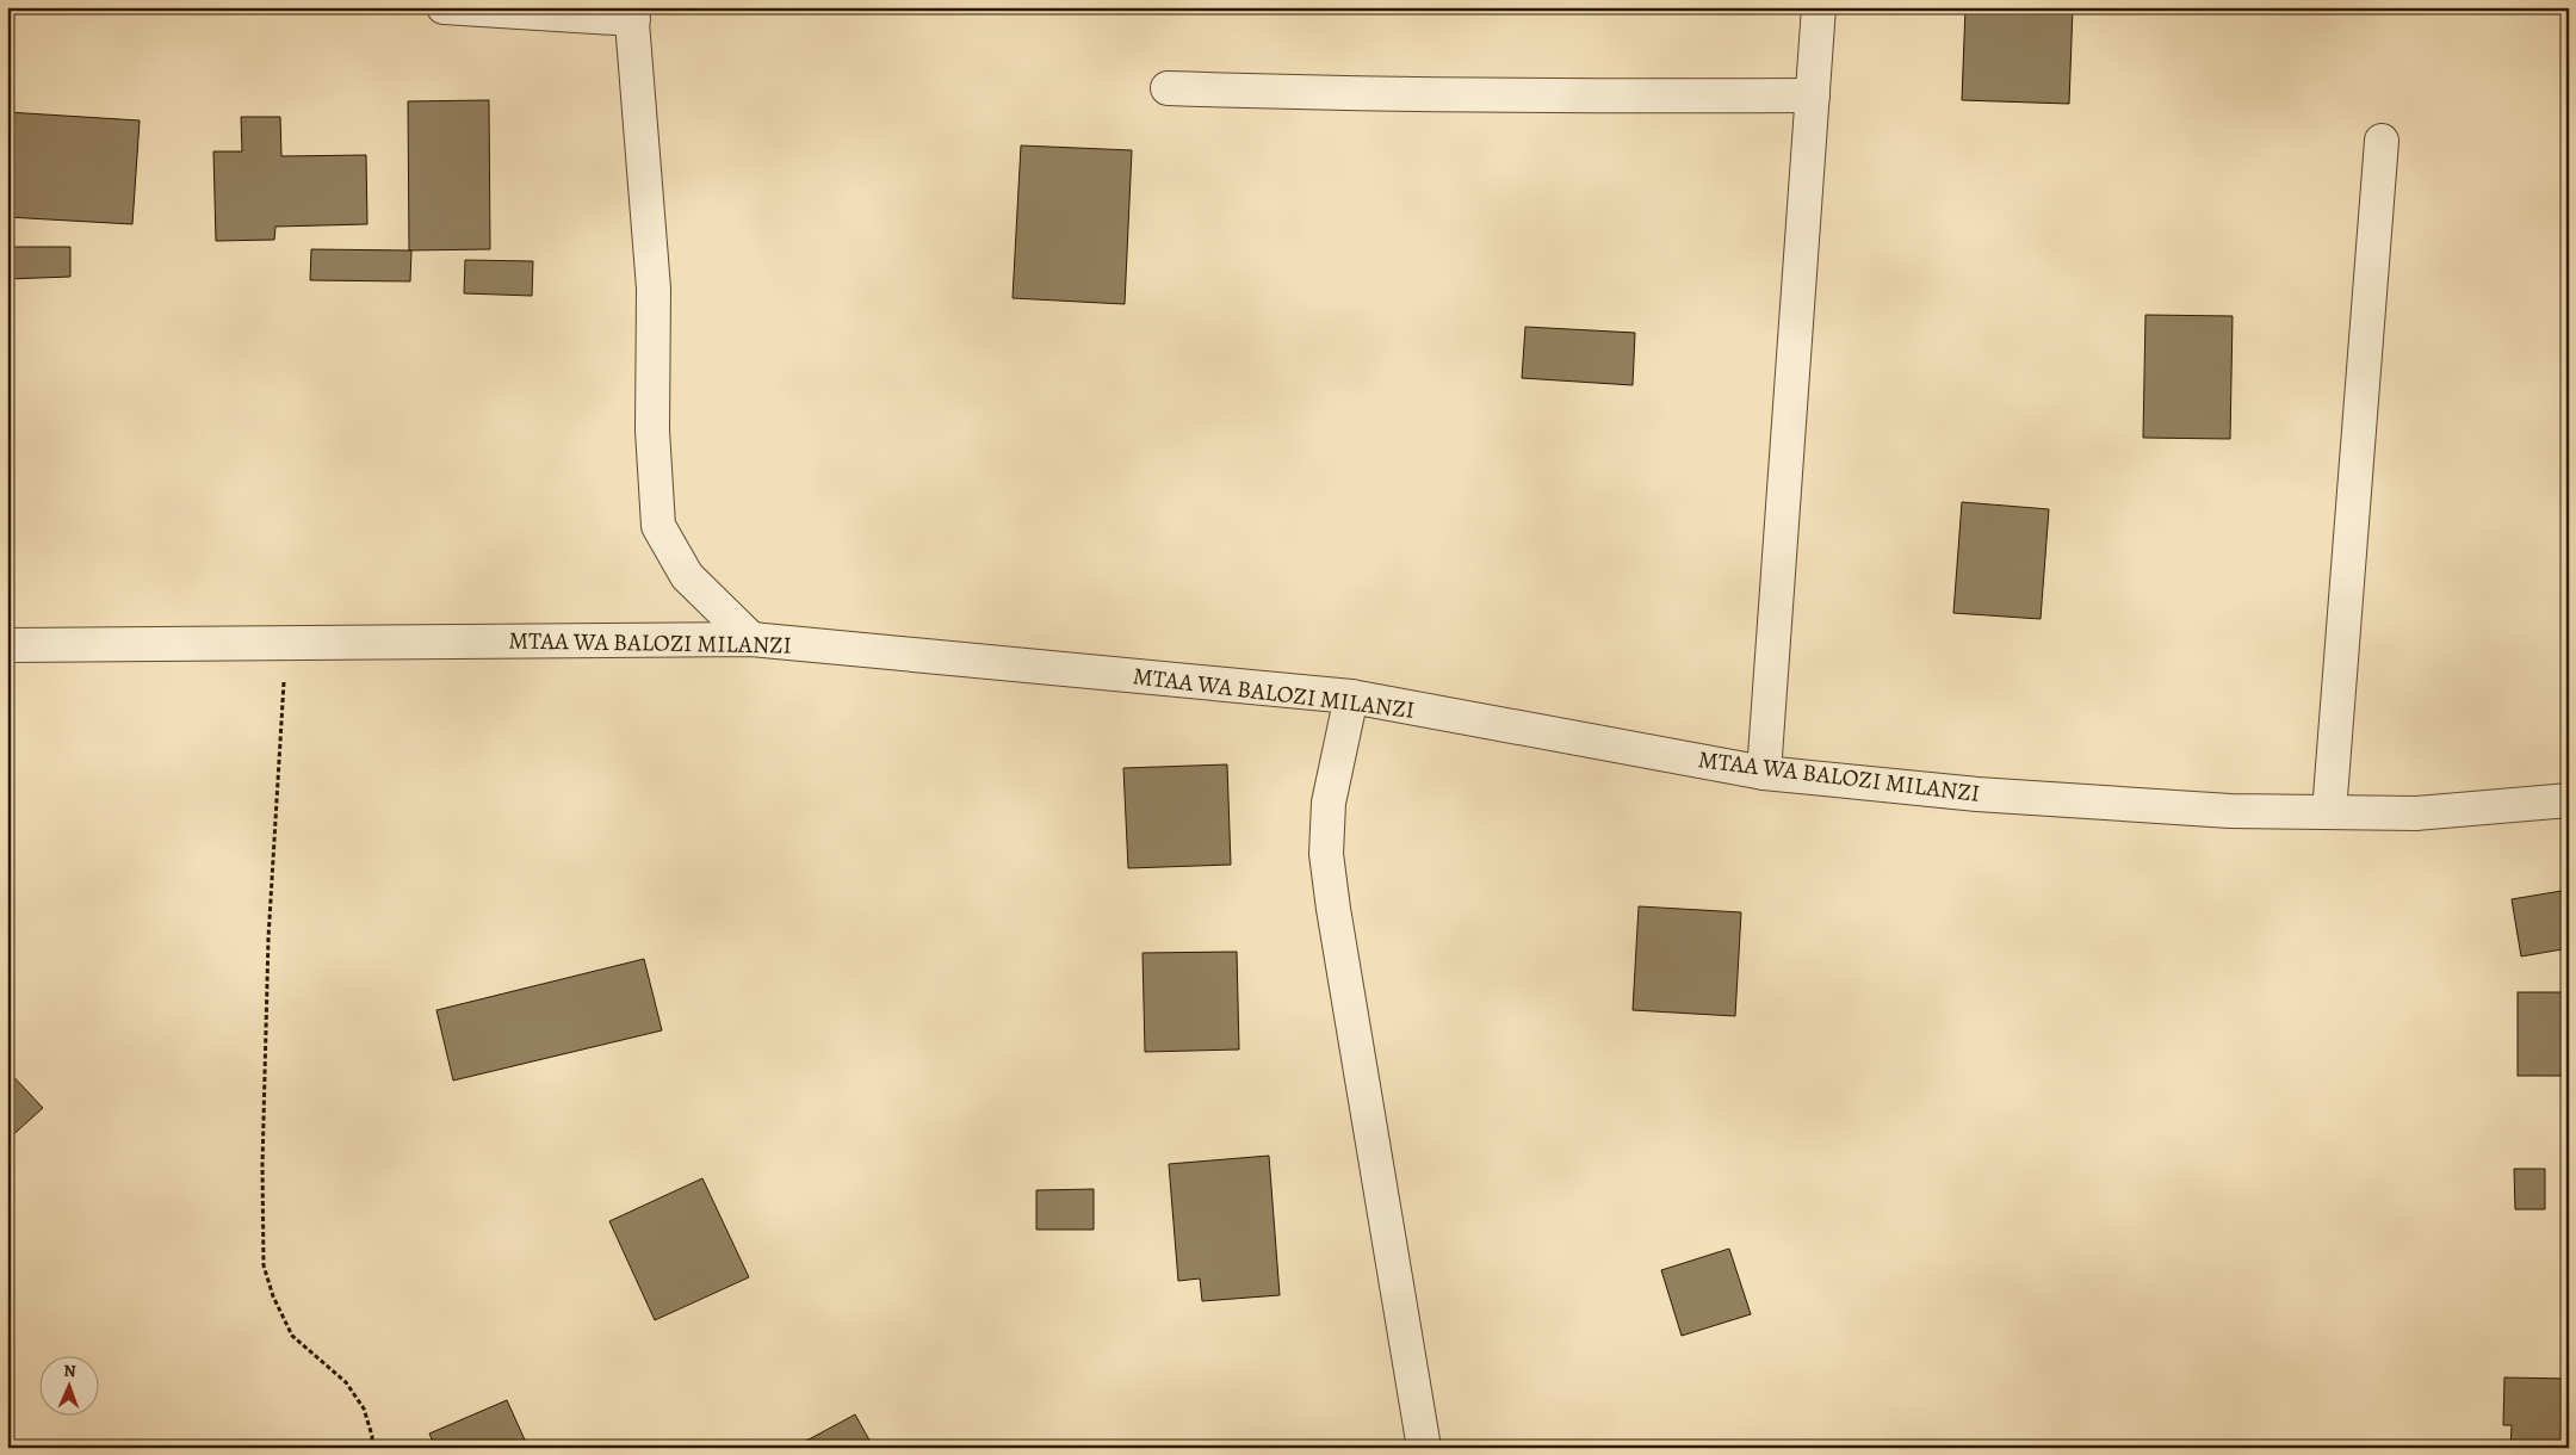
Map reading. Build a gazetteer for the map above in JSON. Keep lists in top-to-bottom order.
{
  "streets": {
    "street": ["MTAA WA BALOZI MILANZI"]
  },
  "north": "top"
}
